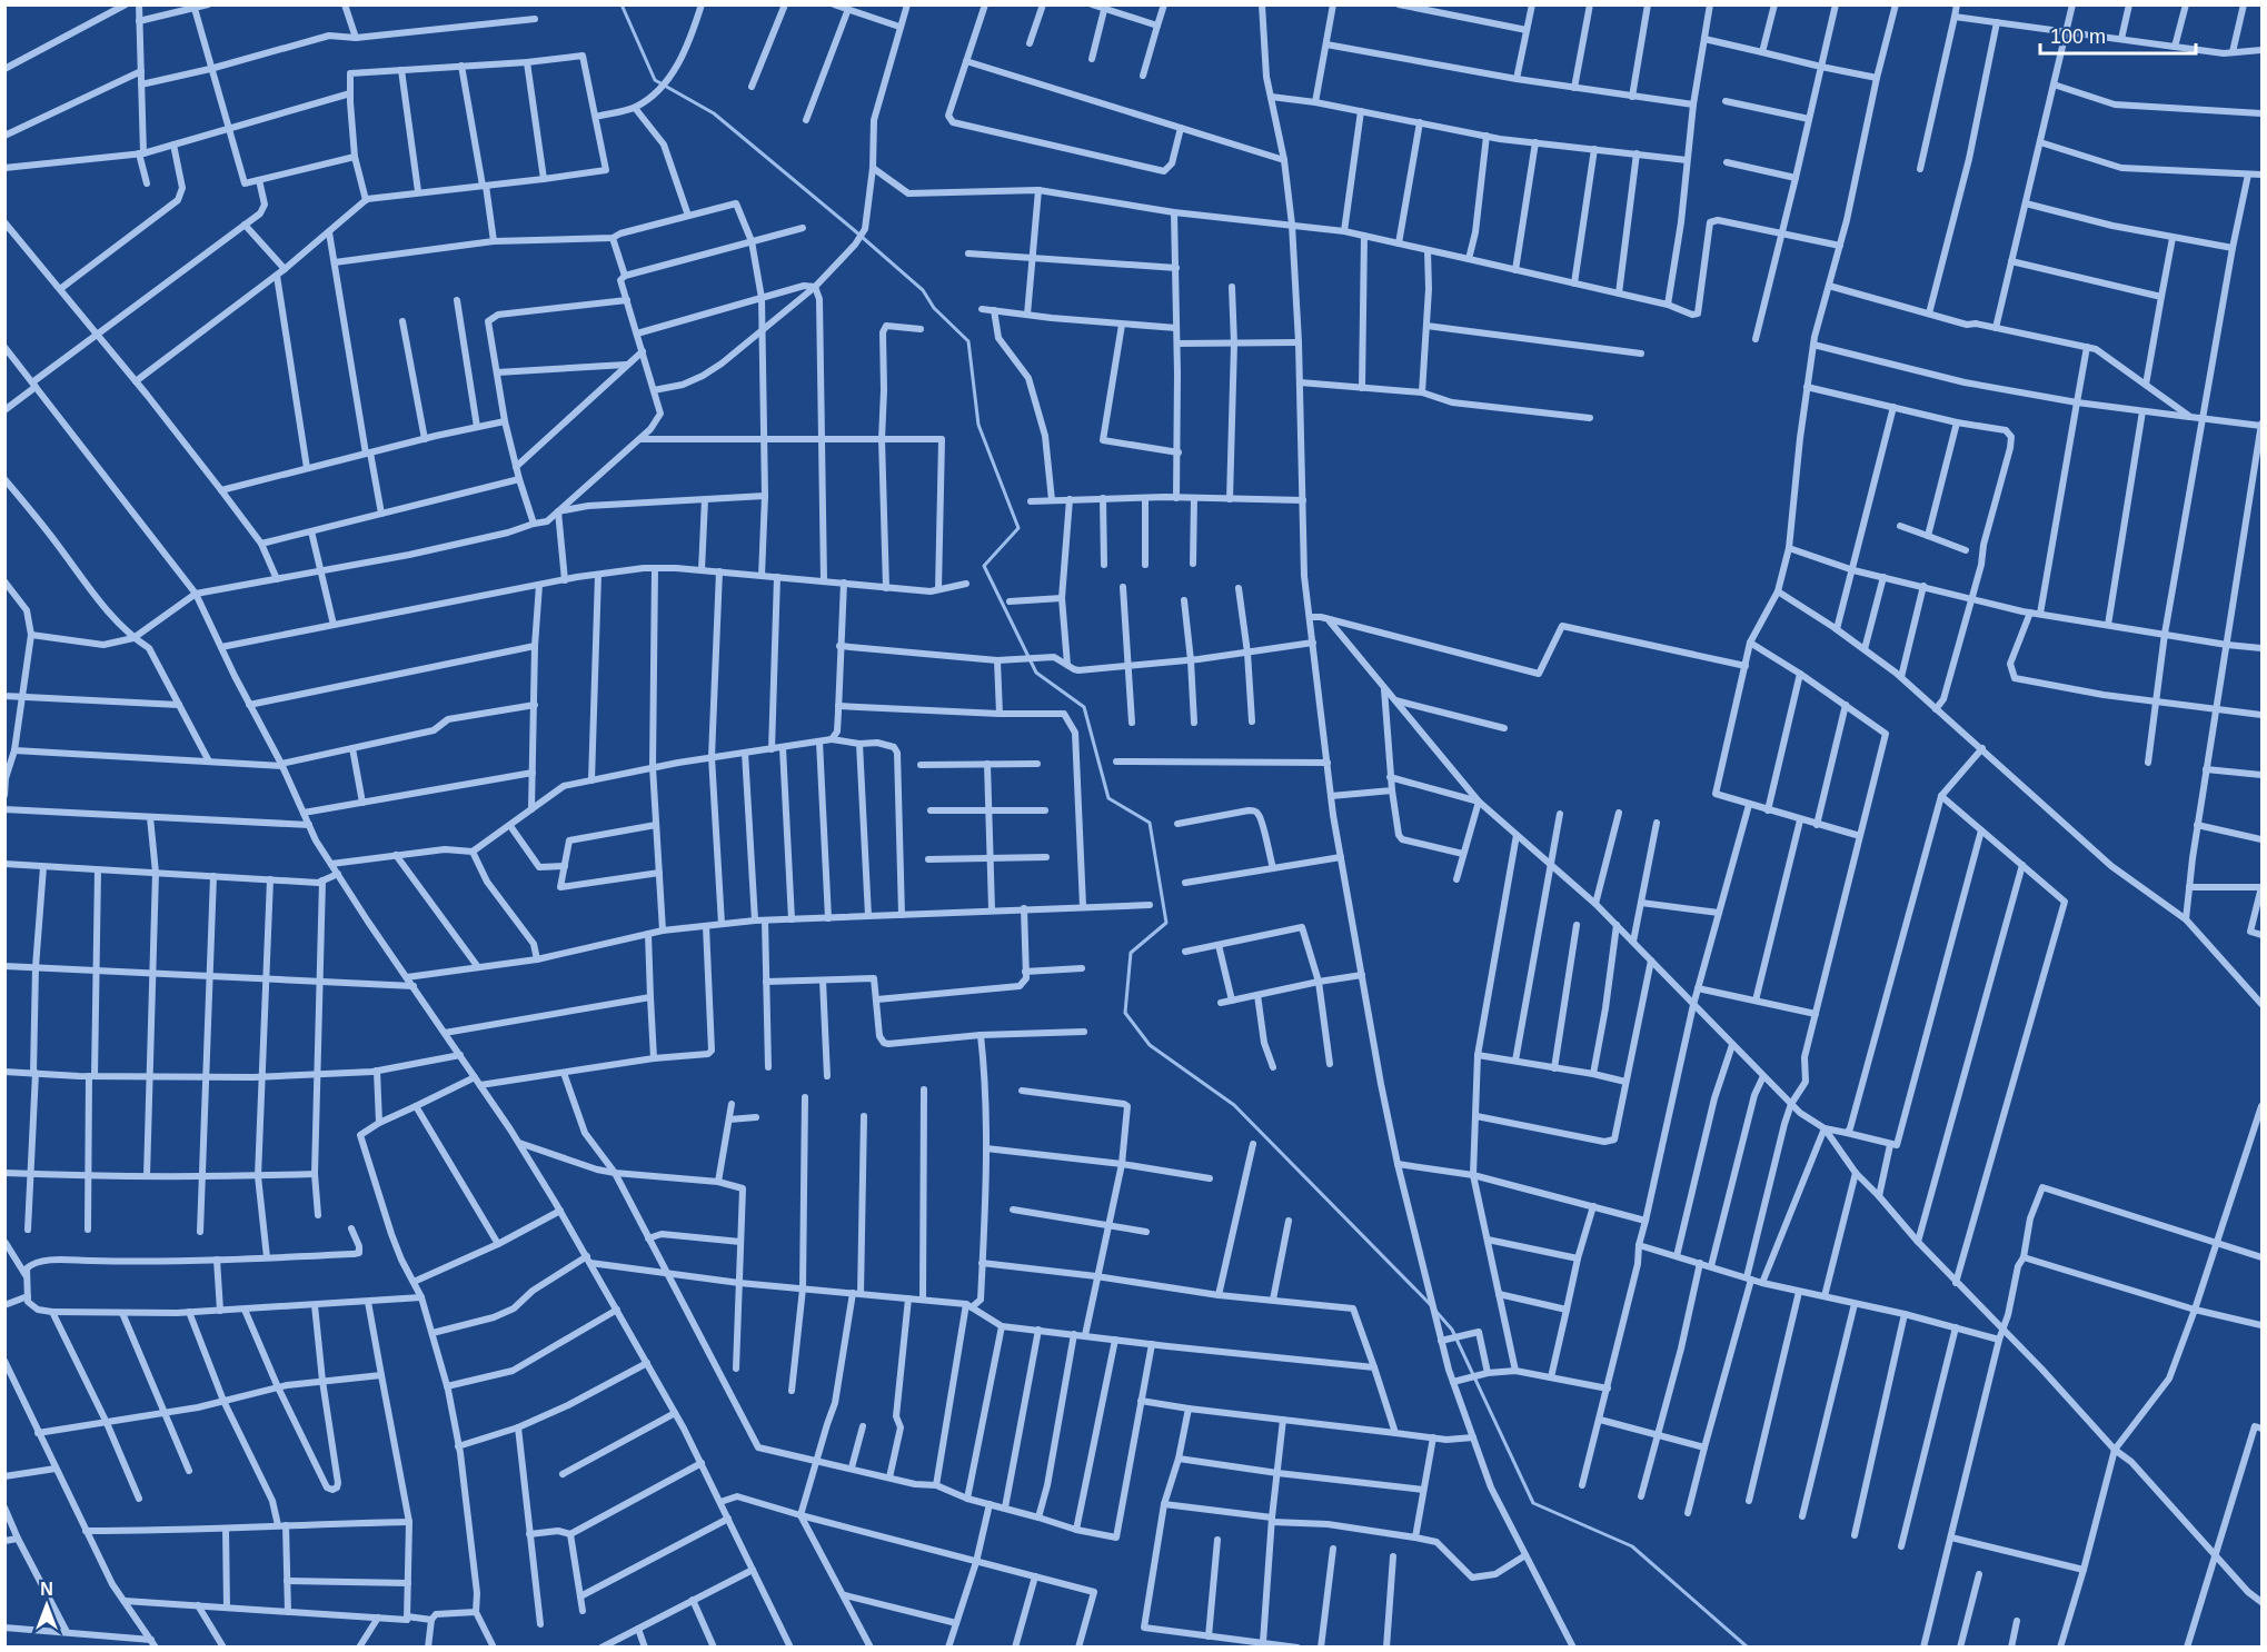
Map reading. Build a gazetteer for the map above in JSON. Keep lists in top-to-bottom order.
{
  "scale_bar": "100 m",
  "north": "top"
}
